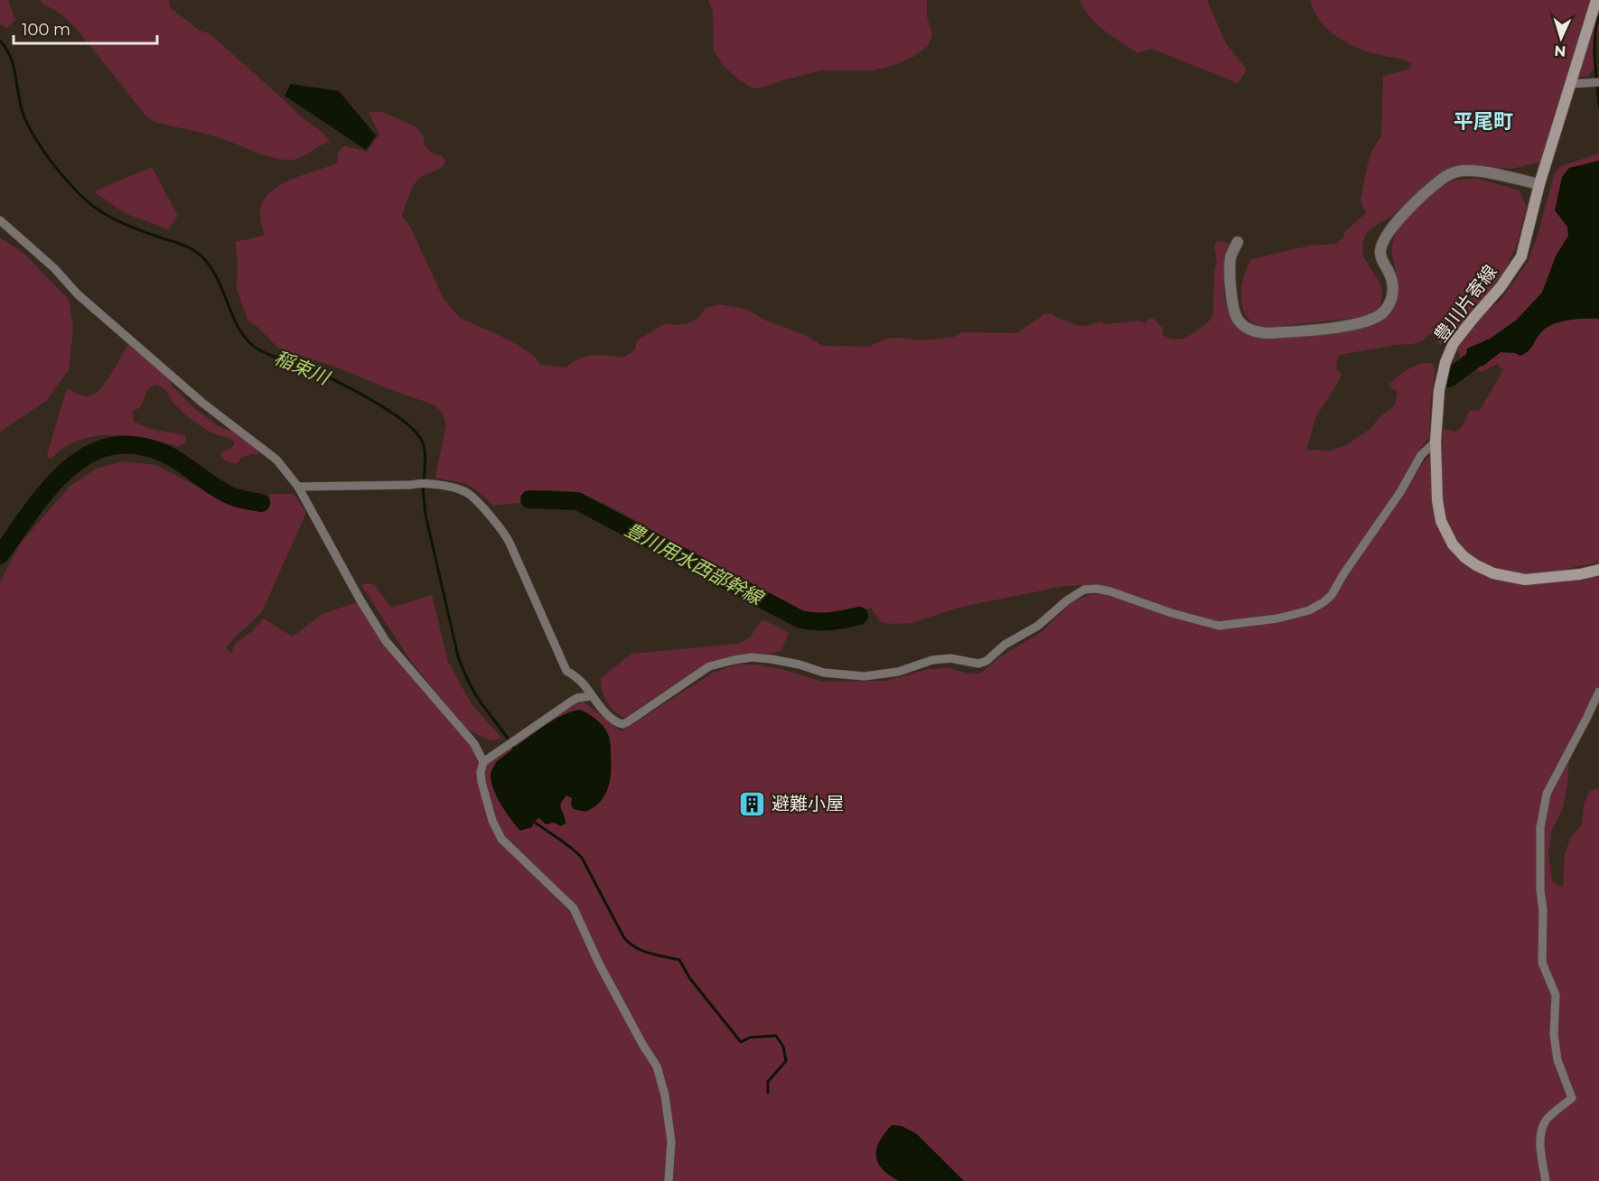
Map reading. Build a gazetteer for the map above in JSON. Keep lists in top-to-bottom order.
{
  "streets": {
    "main road": ["豊川片寄線"]
  },
  "districts": ["平尾町"],
  "water": ["稲束川", "豊川用水西部幹線"],
  "places": {
    "building": ["避難小屋"]
  },
  "scale_bar": "100 m",
  "north": "bottom"
}
